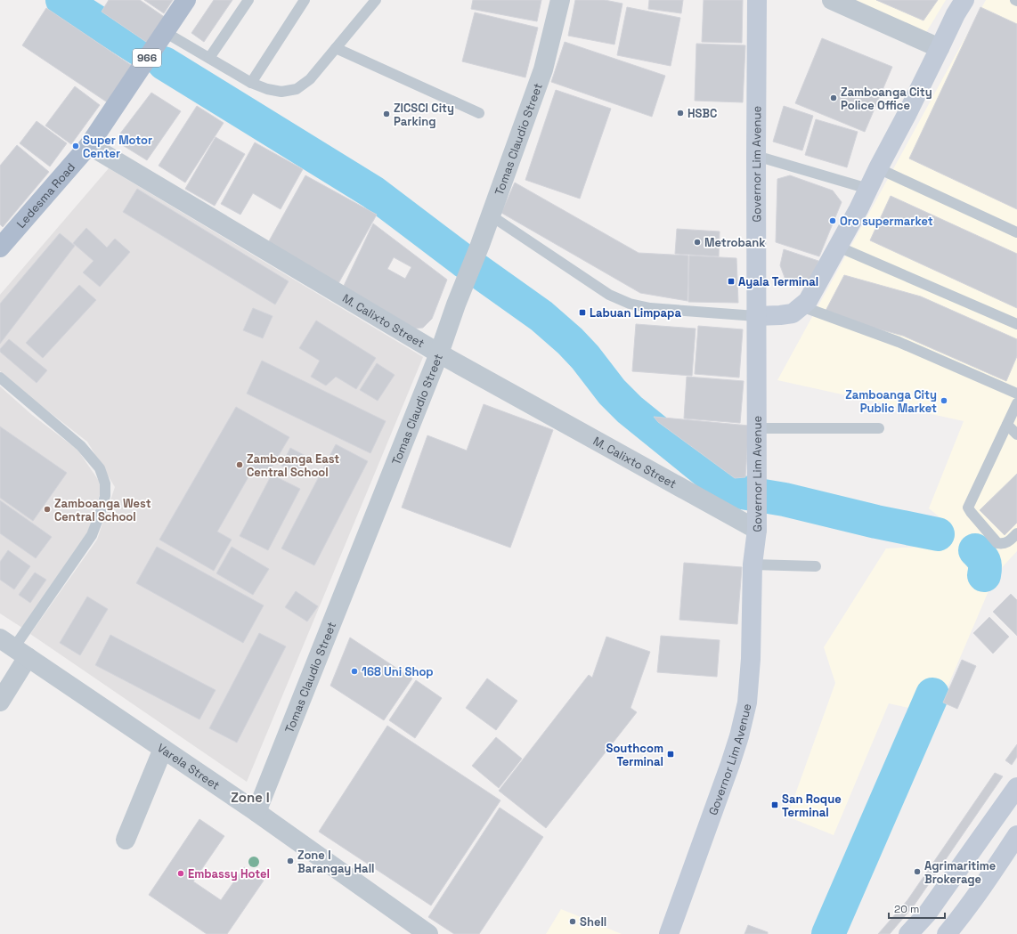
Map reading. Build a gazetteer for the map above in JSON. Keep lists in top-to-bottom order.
{
  "streets": {
    "main road": ["966", "Governor Lim Avenue", "Ledesma Road"],
    "street": ["Tomas Claudio Street", "M. Calixto Street", "Varela Street"]
  },
  "crossings": [
    ["Tomas Claudio Street", "M. Calixto Street"],
    ["Tomas Claudio Street", "Varela Street"],
    ["Governor Lim Avenue", "M. Calixto Street"],
    ["Ledesma Road", "M. Calixto Street"]
  ],
  "districts": ["Zone I"],
  "places": {
    "other": [
      "Zamboanga City Police Office",
      "HSBC",
      "ZICSCI City Parking",
      "Super Motor Center",
      "Oro supermarket",
      "Metrobank",
      "Zamboanga City Public Market",
      "Zamboanga East Central School",
      "Zamboanga West Central School",
      "168 Uni Shop",
      "Zone I Barangay Hall",
      "Agrimaritime Brokerage",
      "Embassy Hotel",
      "Shell"
    ],
    "transit": [
      "Ayala Terminal",
      "Labuan Limpapa",
      "Southcom Terminal",
      "San Roque Terminal"
    ]
  },
  "scale_bar": "20 m"
}
